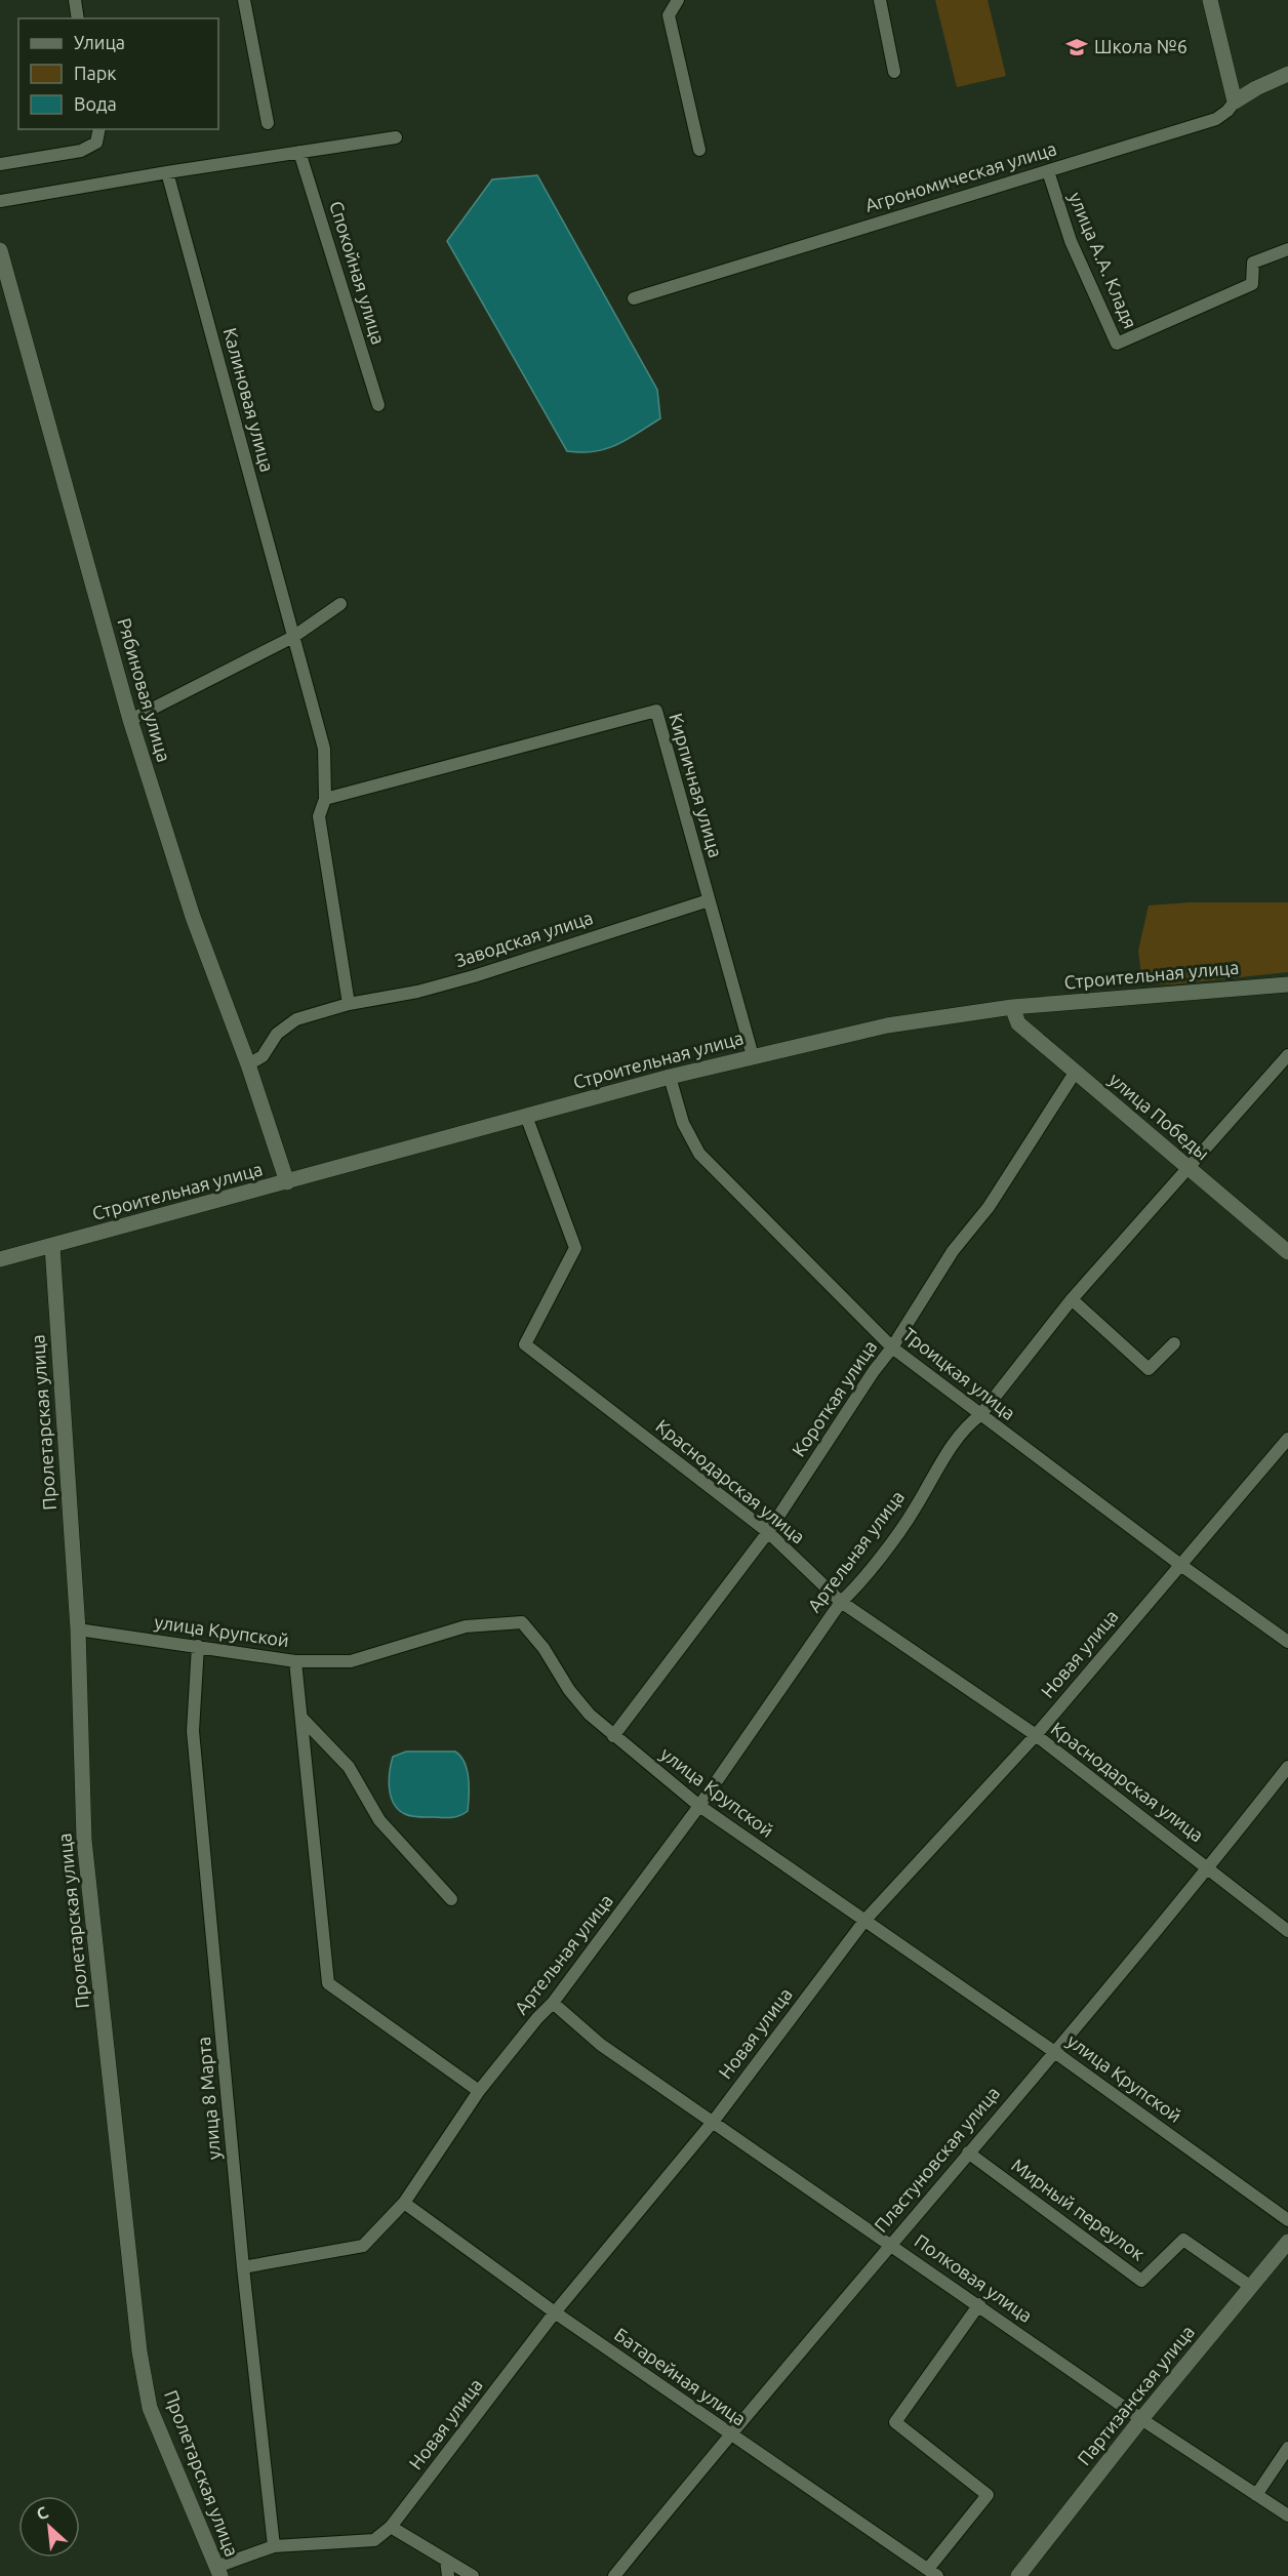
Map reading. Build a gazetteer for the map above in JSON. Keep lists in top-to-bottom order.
{
  "streets": {
    "street": [
      "Агрономическая улица",
      "улица А.А. Кладя",
      "Спокойная улица",
      "Калиновая улица",
      "Рябиновая улица",
      "Кирпичная улица",
      "Заводская улица",
      "Строительная улица",
      "улица Победы",
      "Троицкая улица",
      "Короткая улица",
      "Пролетарская улица",
      "Краснодарская улица",
      "Артельная улица",
      "улица Крупской",
      "Новая улица",
      "улица 8 Марта",
      "Пластуновская улица",
      "Мирный переулок",
      "Полковая улица",
      "Батарейная улица",
      "Партизанская улица"
    ]
  },
  "crossings": [
    ["Агрономическая улица", "улица А.А. Кладя"],
    ["Калиновая улица", "Кирпичная улица"],
    ["Калиновая улица", "Заводская улица"],
    ["Рябиновая улица", "Заводская улица"],
    ["Рябиновая улица", "Строительная улица"],
    ["Кирпичная улица", "Заводская улица"],
    ["Кирпичная улица", "Строительная улица"],
    ["Строительная улица", "улица Победы"],
    ["Строительная улица", "Троицкая улица"],
    ["Строительная улица", "Пролетарская улица"],
    ["Строительная улица", "Краснодарская улица"],
    ["улица Победы", "Короткая улица"],
    ["улица Победы", "Артельная улица"],
    ["Троицкая улица", "Короткая улица"],
    ["Троицкая улица", "Артельная улица"],
    ["Троицкая улица", "Новая улица"],
    ["Короткая улица", "Краснодарская улица"],
    ["Короткая улица", "улица Крупской"],
    ["Пролетарская улица", "улица Крупской"],
    ["Пролетарская улица", "Новая улица"],
    ["Краснодарская улица", "Артельная улица"],
    ["Краснодарская улица", "Новая улица"],
    ["Краснодарская улица", "Пластуновская улица"],
    ["Артельная улица", "улица Крупской"],
    ["Артельная улица", "улица 8 Марта"],
    ["Артельная улица", "Полковая улица"],
    ["Артельная улица", "Батарейная улица"],
    ["улица Крупской", "Новая улица"],
    ["улица Крупской", "улица 8 Марта"],
    ["улица Крупской", "Пластуновская улица"],
    ["Новая улица", "улица 8 Марта"],
    ["Новая улица", "Полковая улица"],
    ["Новая улица", "Батарейная улица"],
    ["Пластуновская улица", "Мирный переулок"],
    ["Пластуновская улица", "Полковая улица"],
    ["Пластуновская улица", "Батарейная улица"],
    ["Мирный переулок", "Партизанская улица"],
    ["Полковая улица", "Партизанская улица"]
  ],
  "places": {
    "school or university": ["Школа №6"]
  },
  "legend": ["Улица", "Парк", "Вода"],
  "north": "top left"
}
